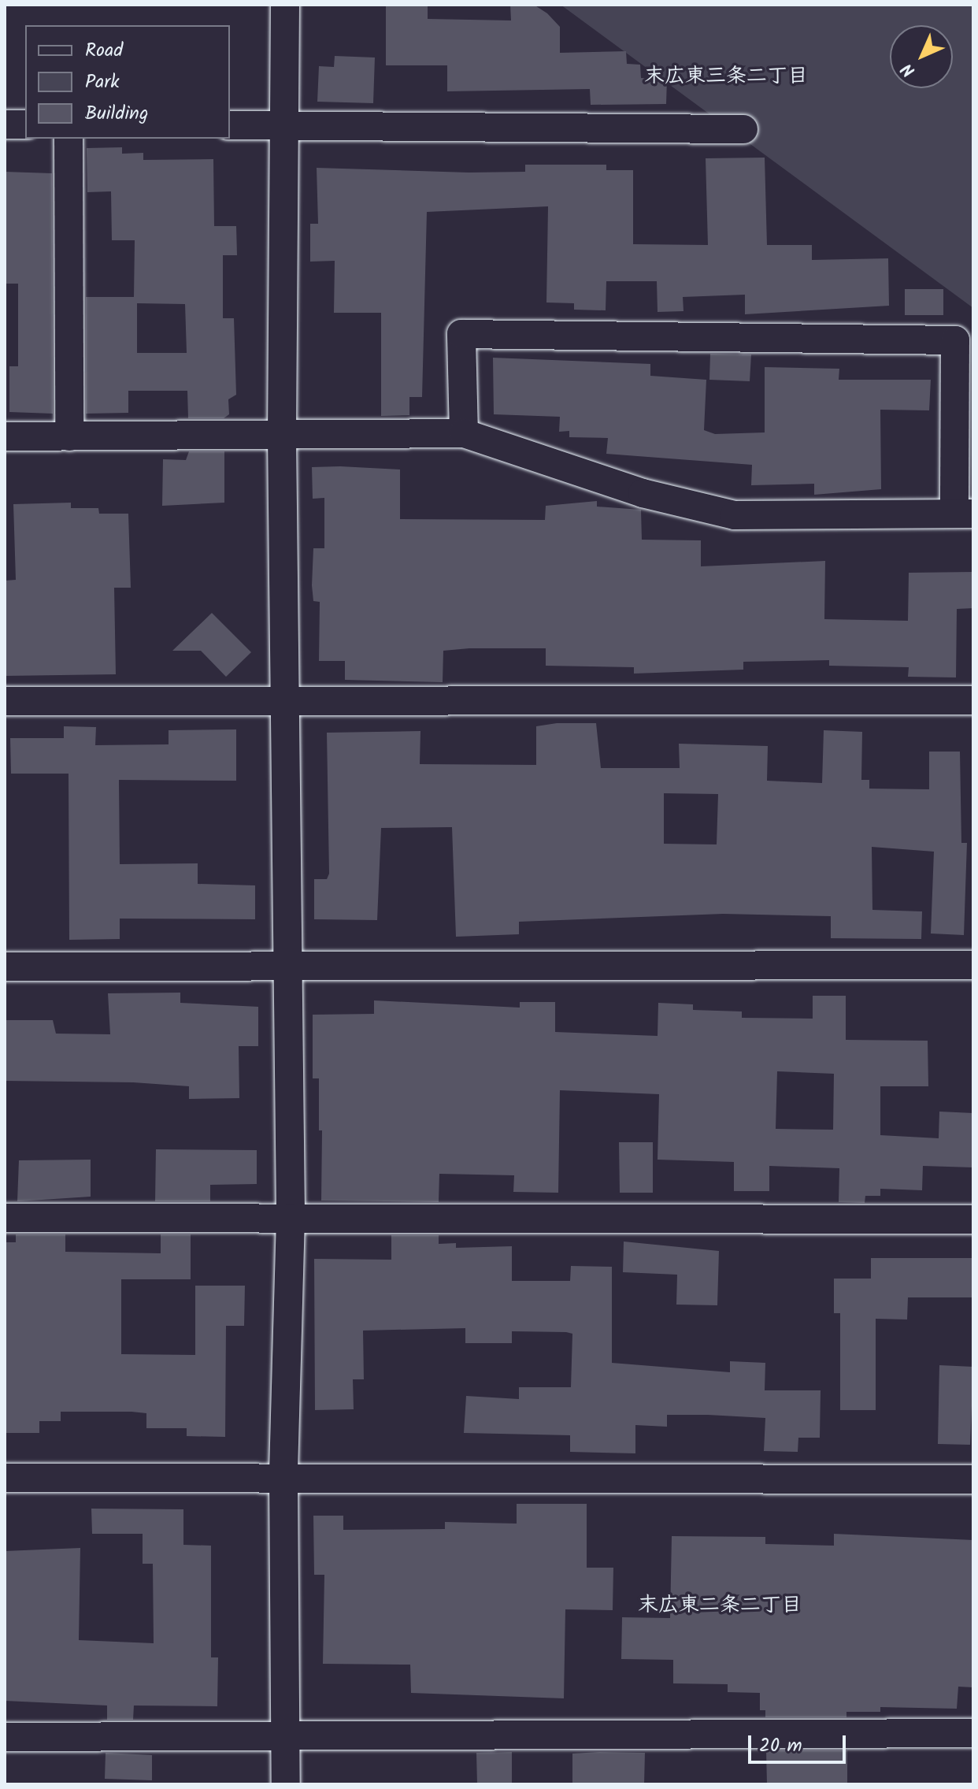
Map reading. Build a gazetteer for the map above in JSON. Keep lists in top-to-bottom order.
{
  "districts": ["末広東三条二丁目", "末広東二条二丁目"],
  "legend": ["Road", "Park", "Building"],
  "scale_bar": "20 m",
  "north": "bottom left"
}
